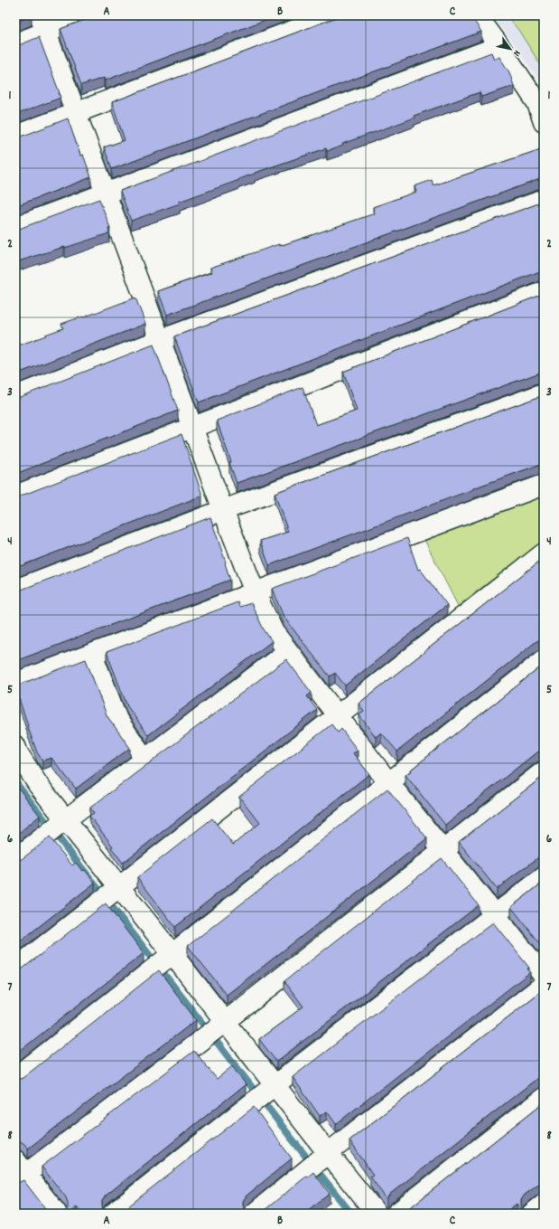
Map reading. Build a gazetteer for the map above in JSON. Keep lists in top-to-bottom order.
{
  "north": "bottom right",
  "grid": {
    "columns": ["A", "B", "C"],
    "rows": [
      "1",
      "2",
      "3",
      "4",
      "5",
      "6",
      "7",
      "8"
    ]
  }
}
